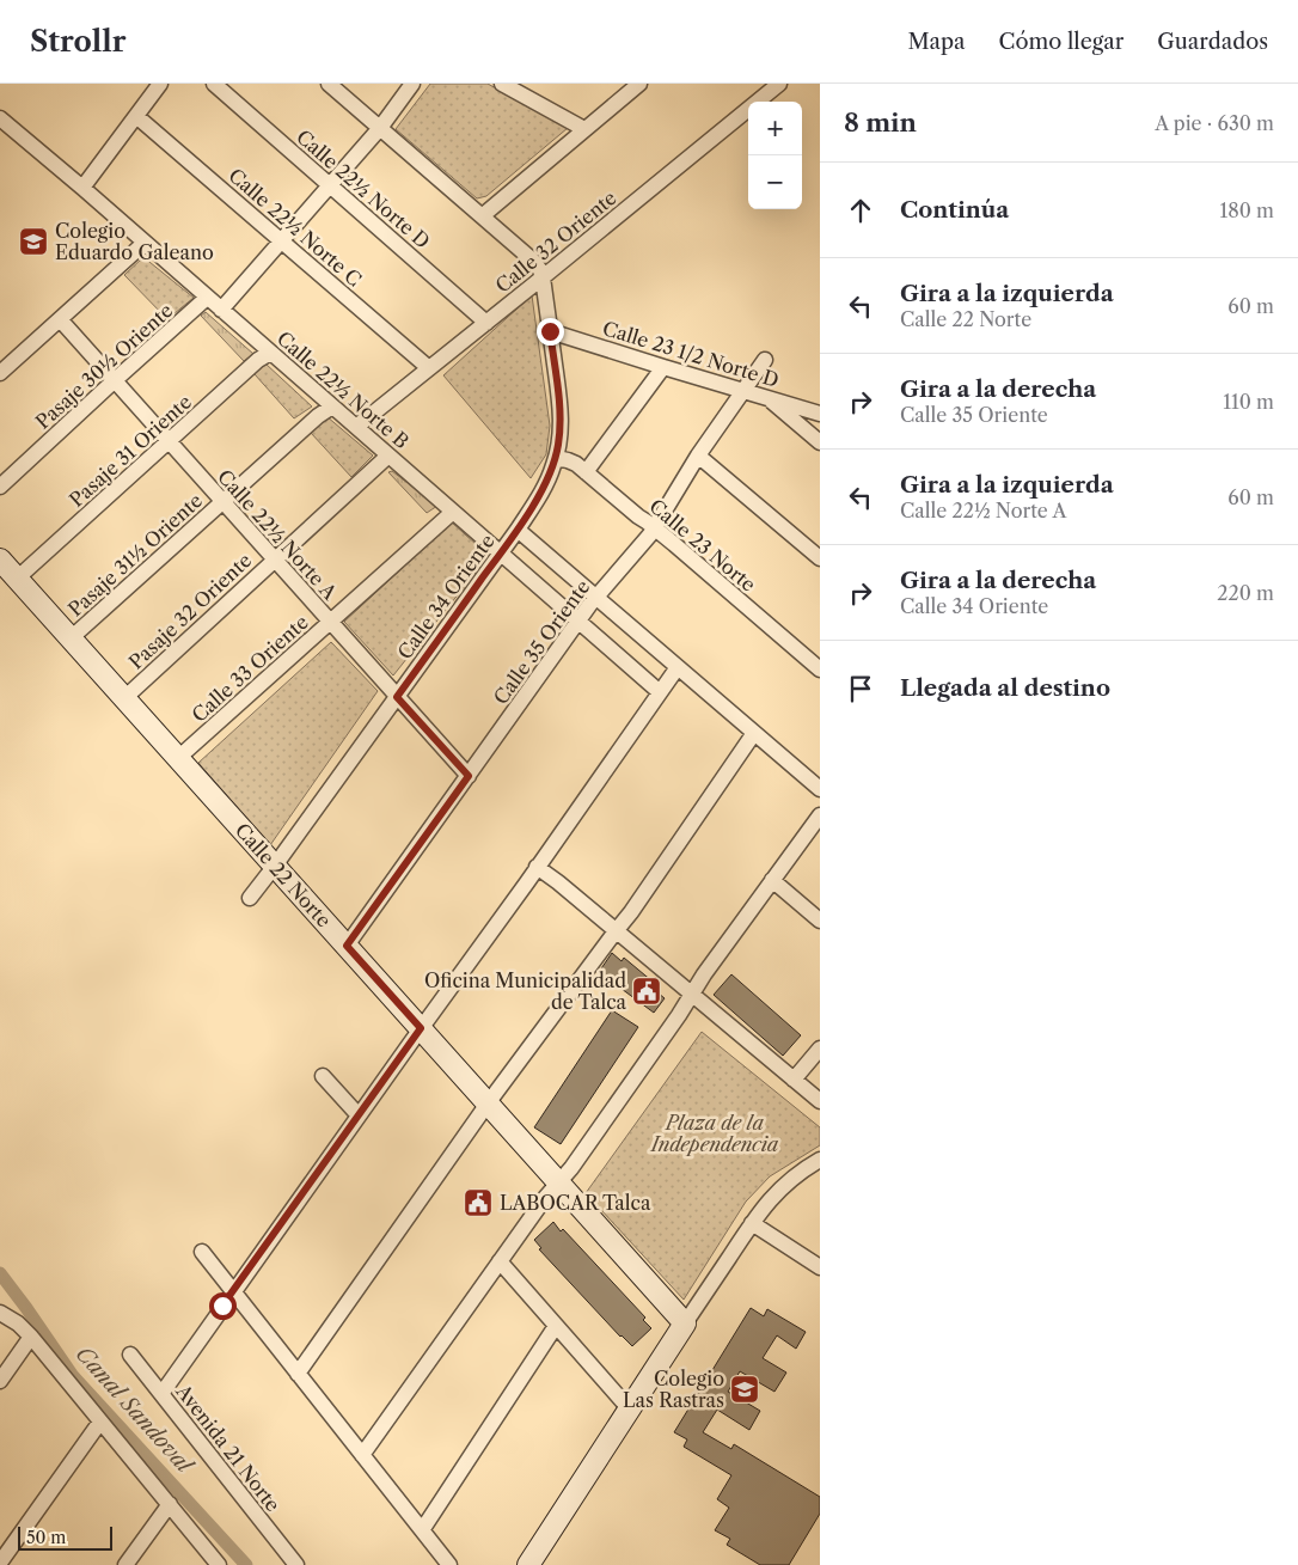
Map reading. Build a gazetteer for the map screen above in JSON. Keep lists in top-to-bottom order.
{
  "streets": {
    "street": [
      "Calle 22½ Norte D",
      "Calle 22½ Norte C",
      "Calle 32 Oriente",
      "Calle 23 1/2 Norte D",
      "Pasaje 30½ Oriente",
      "Calle 22½ Norte B",
      "Pasaje 31 Oriente",
      "Calle 22½ Norte A",
      "Calle 23 Norte",
      "Pasaje 31½ Oriente",
      "Calle 34 Oriente",
      "Pasaje 32 Oriente",
      "Calle 35 Oriente",
      "Calle 33 Oriente",
      "Calle 22 Norte",
      "Avenida 21 Norte"
    ]
  },
  "crossings": [
    ["Calle 22½ Norte D", "Calle 32 Oriente"],
    ["Calle 22½ Norte C", "Calle 32 Oriente"],
    ["Calle 32 Oriente", "Calle 22½ Norte B"],
    ["Calle 32 Oriente", "Calle 34 Oriente"],
    ["Calle 23 1/2 Norte D", "Calle 34 Oriente"],
    ["Calle 23 1/2 Norte D", "Calle 35 Oriente"],
    ["Pasaje 30½ Oriente", "Calle 22½ Norte B"],
    ["Pasaje 30½ Oriente", "Calle 22½ Norte A"],
    ["Calle 22½ Norte B", "Pasaje 31 Oriente"],
    ["Calle 22½ Norte B", "Pasaje 31½ Oriente"],
    ["Calle 22½ Norte B", "Calle 34 Oriente"],
    ["Calle 22½ Norte B", "Pasaje 32 Oriente"],
    ["Calle 22½ Norte B", "Calle 35 Oriente"],
    ["Calle 22½ Norte B", "Calle 33 Oriente"],
    ["Pasaje 31 Oriente", "Calle 22½ Norte A"],
    ["Pasaje 31 Oriente", "Calle 22 Norte"],
    ["Calle 22½ Norte A", "Pasaje 31½ Oriente"],
    ["Calle 22½ Norte A", "Calle 34 Oriente"],
    ["Calle 22½ Norte A", "Pasaje 32 Oriente"],
    ["Calle 22½ Norte A", "Calle 35 Oriente"],
    ["Calle 22½ Norte A", "Calle 33 Oriente"],
    ["Calle 23 Norte", "Calle 34 Oriente"],
    ["Calle 23 Norte", "Calle 35 Oriente"],
    ["Pasaje 31½ Oriente", "Calle 22 Norte"],
    ["Calle 34 Oriente", "Calle 22 Norte"],
    ["Pasaje 32 Oriente", "Calle 22 Norte"],
    ["Calle 35 Oriente", "Calle 22 Norte"],
    ["Calle 33 Oriente", "Calle 22 Norte"]
  ],
  "water": ["Canal Sandoval"],
  "parks": ["Plaza de la Independencia"],
  "places": {
    "school or university": ["Colegio Eduardo Galeano", "Colegio Las Rastras"],
    "public building": ["Oficina Municipalidad de Talca", "LABOCAR Talca"]
  },
  "scale_bar": "50 m",
  "page": {
    "header": "Strollr",
    "nav": ["Mapa", "Cómo llegar", "Guardados"],
    "heading": ["8 min", "A pie · 630 m"],
    "map_buttons": ["+", "−"],
    "list": [
      ["Continúa", "180 m"],
      ["Gira a la izquierda", "Calle 22 Norte", "60 m"],
      ["Gira a la derecha", "Calle 35 Oriente", "110 m"],
      ["Gira a la izquierda", "Calle 22½ Norte A", "60 m"],
      ["Gira a la derecha", "Calle 34 Oriente", "220 m"],
      "Llegada al destino"
    ],
    "scale": "50 m"
  }
}
